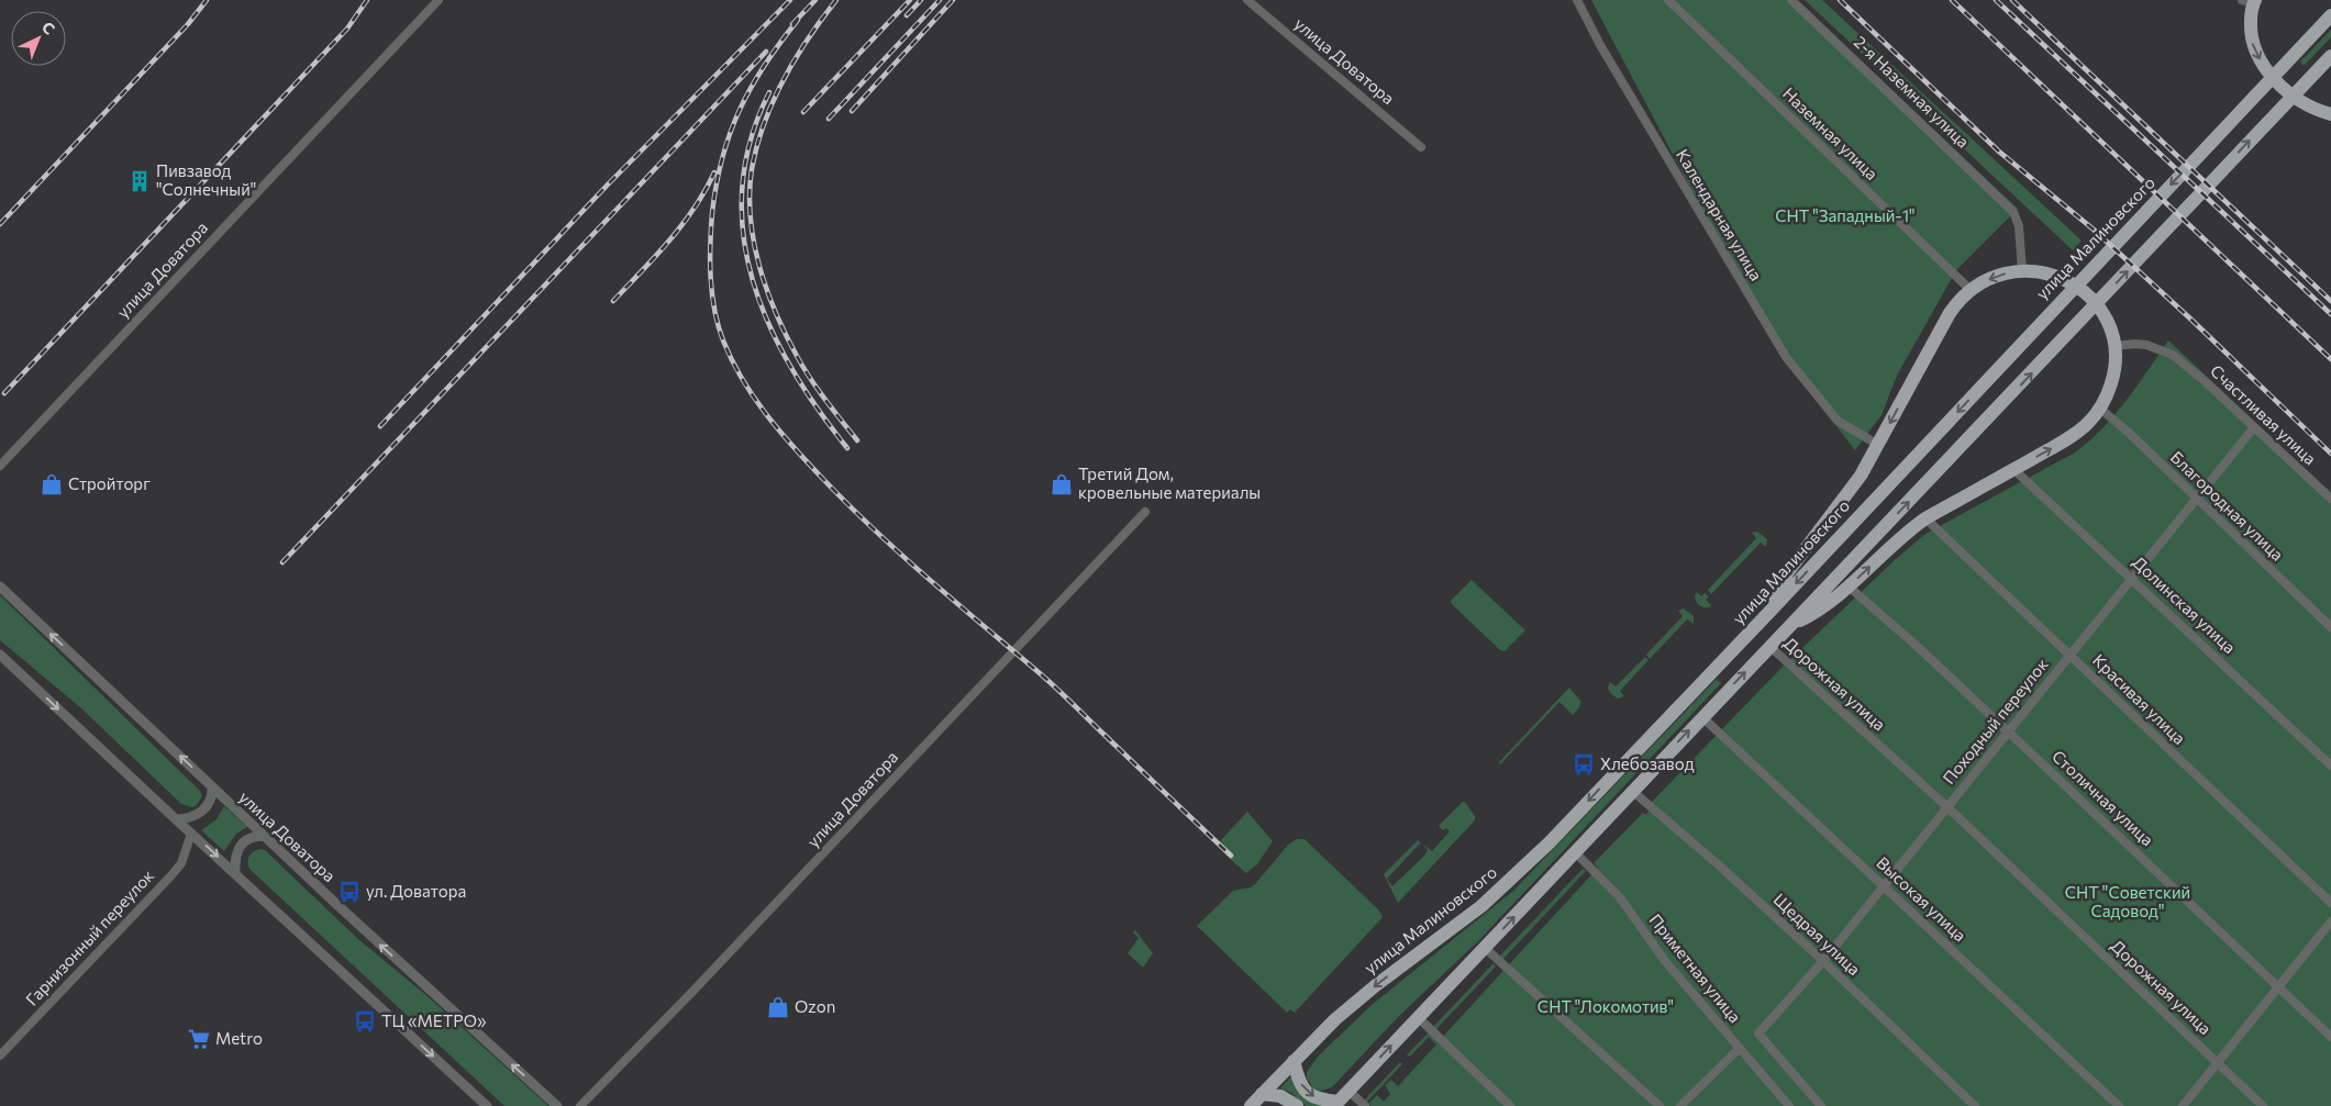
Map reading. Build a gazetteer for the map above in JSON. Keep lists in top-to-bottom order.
{
  "streets": {
    "highway": ["улица Малиновского"],
    "street": [
      "улица Доватора",
      "2-я Наземная улица",
      "Наземная улица",
      "Календарная улица",
      "Счастливая улица",
      "Благородная улица",
      "Долинская улица",
      "Дорожная улица",
      "Красивая улица",
      "Походный переулок",
      "Столичная улица",
      "Высокая улица",
      "Щедрая улица",
      "Гарнизонный переулок",
      "Приметная улица"
    ]
  },
  "crossings": [
    ["Счастливая улица", "Походный переулок"],
    ["Благородная улица", "Походный переулок"],
    ["Долинская улица", "Походный переулок"],
    ["Дорожная улица", "Походный переулок"],
    ["Красивая улица", "Походный переулок"],
    ["Походный переулок", "Столичная улица"],
    ["Походный переулок", "Высокая улица"],
    ["Походный переулок", "Щедрая улица"]
  ],
  "parks": ["СНТ \"Западный-1\"", "СНТ \"Советский Садовод\"", "СНТ \"Локомотив\""],
  "places": {
    "building": ["Пивзавод \"Солнечный\""],
    "shop": ["Стройторг", "Третий Дом, кровельные материалы", "Ozon"],
    "bus stop": ["Хлебозавод", "ул. Доватора", "ТЦ «МЕТРО»"],
    "supermarket": ["Metro"]
  },
  "north": "top right"
}
